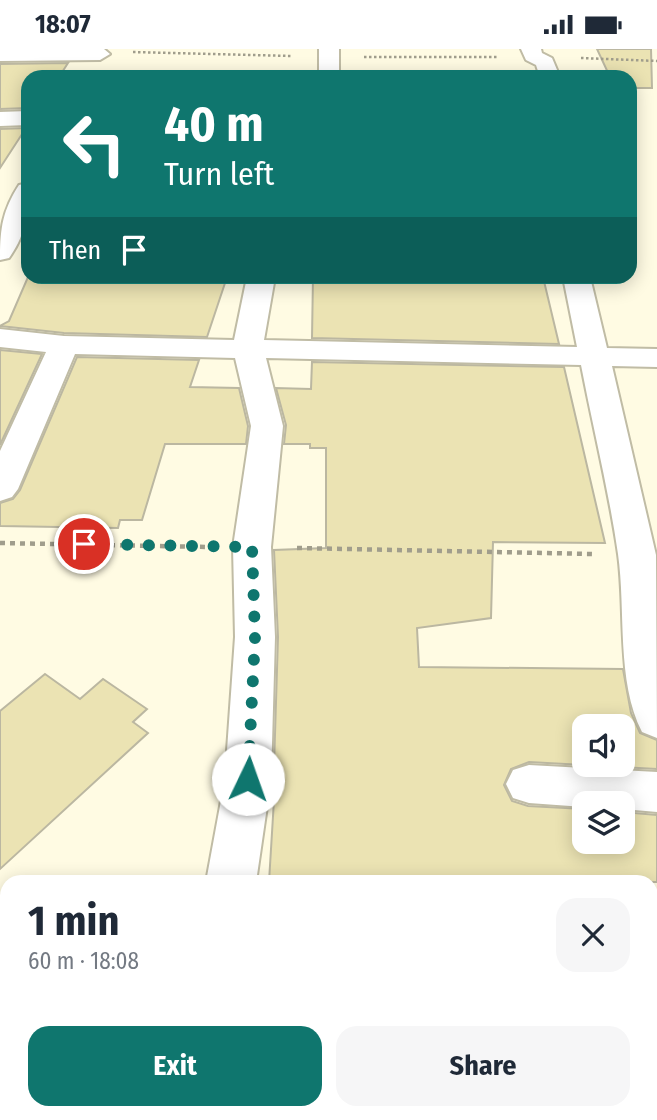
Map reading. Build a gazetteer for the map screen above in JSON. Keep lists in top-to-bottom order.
{
  "page": {
    "status": "18:07",
    "turn": ["40 m", "Turn left"],
    "then": "Then",
    "heading": ["1 min", "60 m · 18:08"],
    "buttons": ["Exit", "Share"]
  }
}
